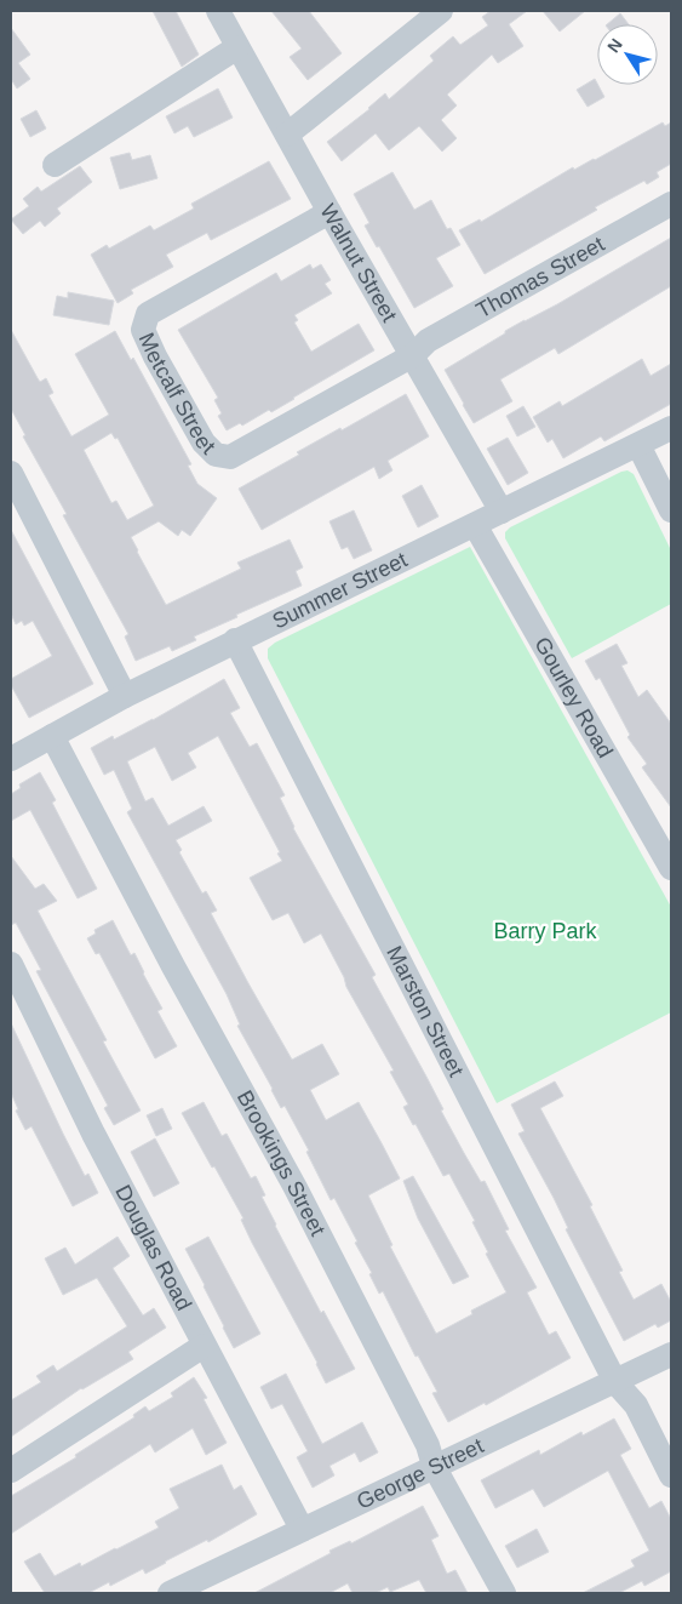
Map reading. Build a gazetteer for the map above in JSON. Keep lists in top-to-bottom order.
{
  "streets": {
    "street": [
      "Walnut Street",
      "Thomas Street",
      "Metcalf Street",
      "Summer Street",
      "Gourley Road",
      "Marston Street",
      "Brookings Street",
      "Douglas Road",
      "George Street"
    ]
  },
  "crossings": [
    ["Walnut Street", "Thomas Street"],
    ["Walnut Street", "Metcalf Street"],
    ["Walnut Street", "Summer Street"],
    ["Thomas Street", "Metcalf Street"],
    ["Summer Street", "Gourley Road"],
    ["Summer Street", "Marston Street"],
    ["Summer Street", "Brookings Street"],
    ["Marston Street", "George Street"],
    ["Brookings Street", "George Street"],
    ["Douglas Road", "George Street"]
  ],
  "parks": ["Barry Park"],
  "north": "top left"
}
